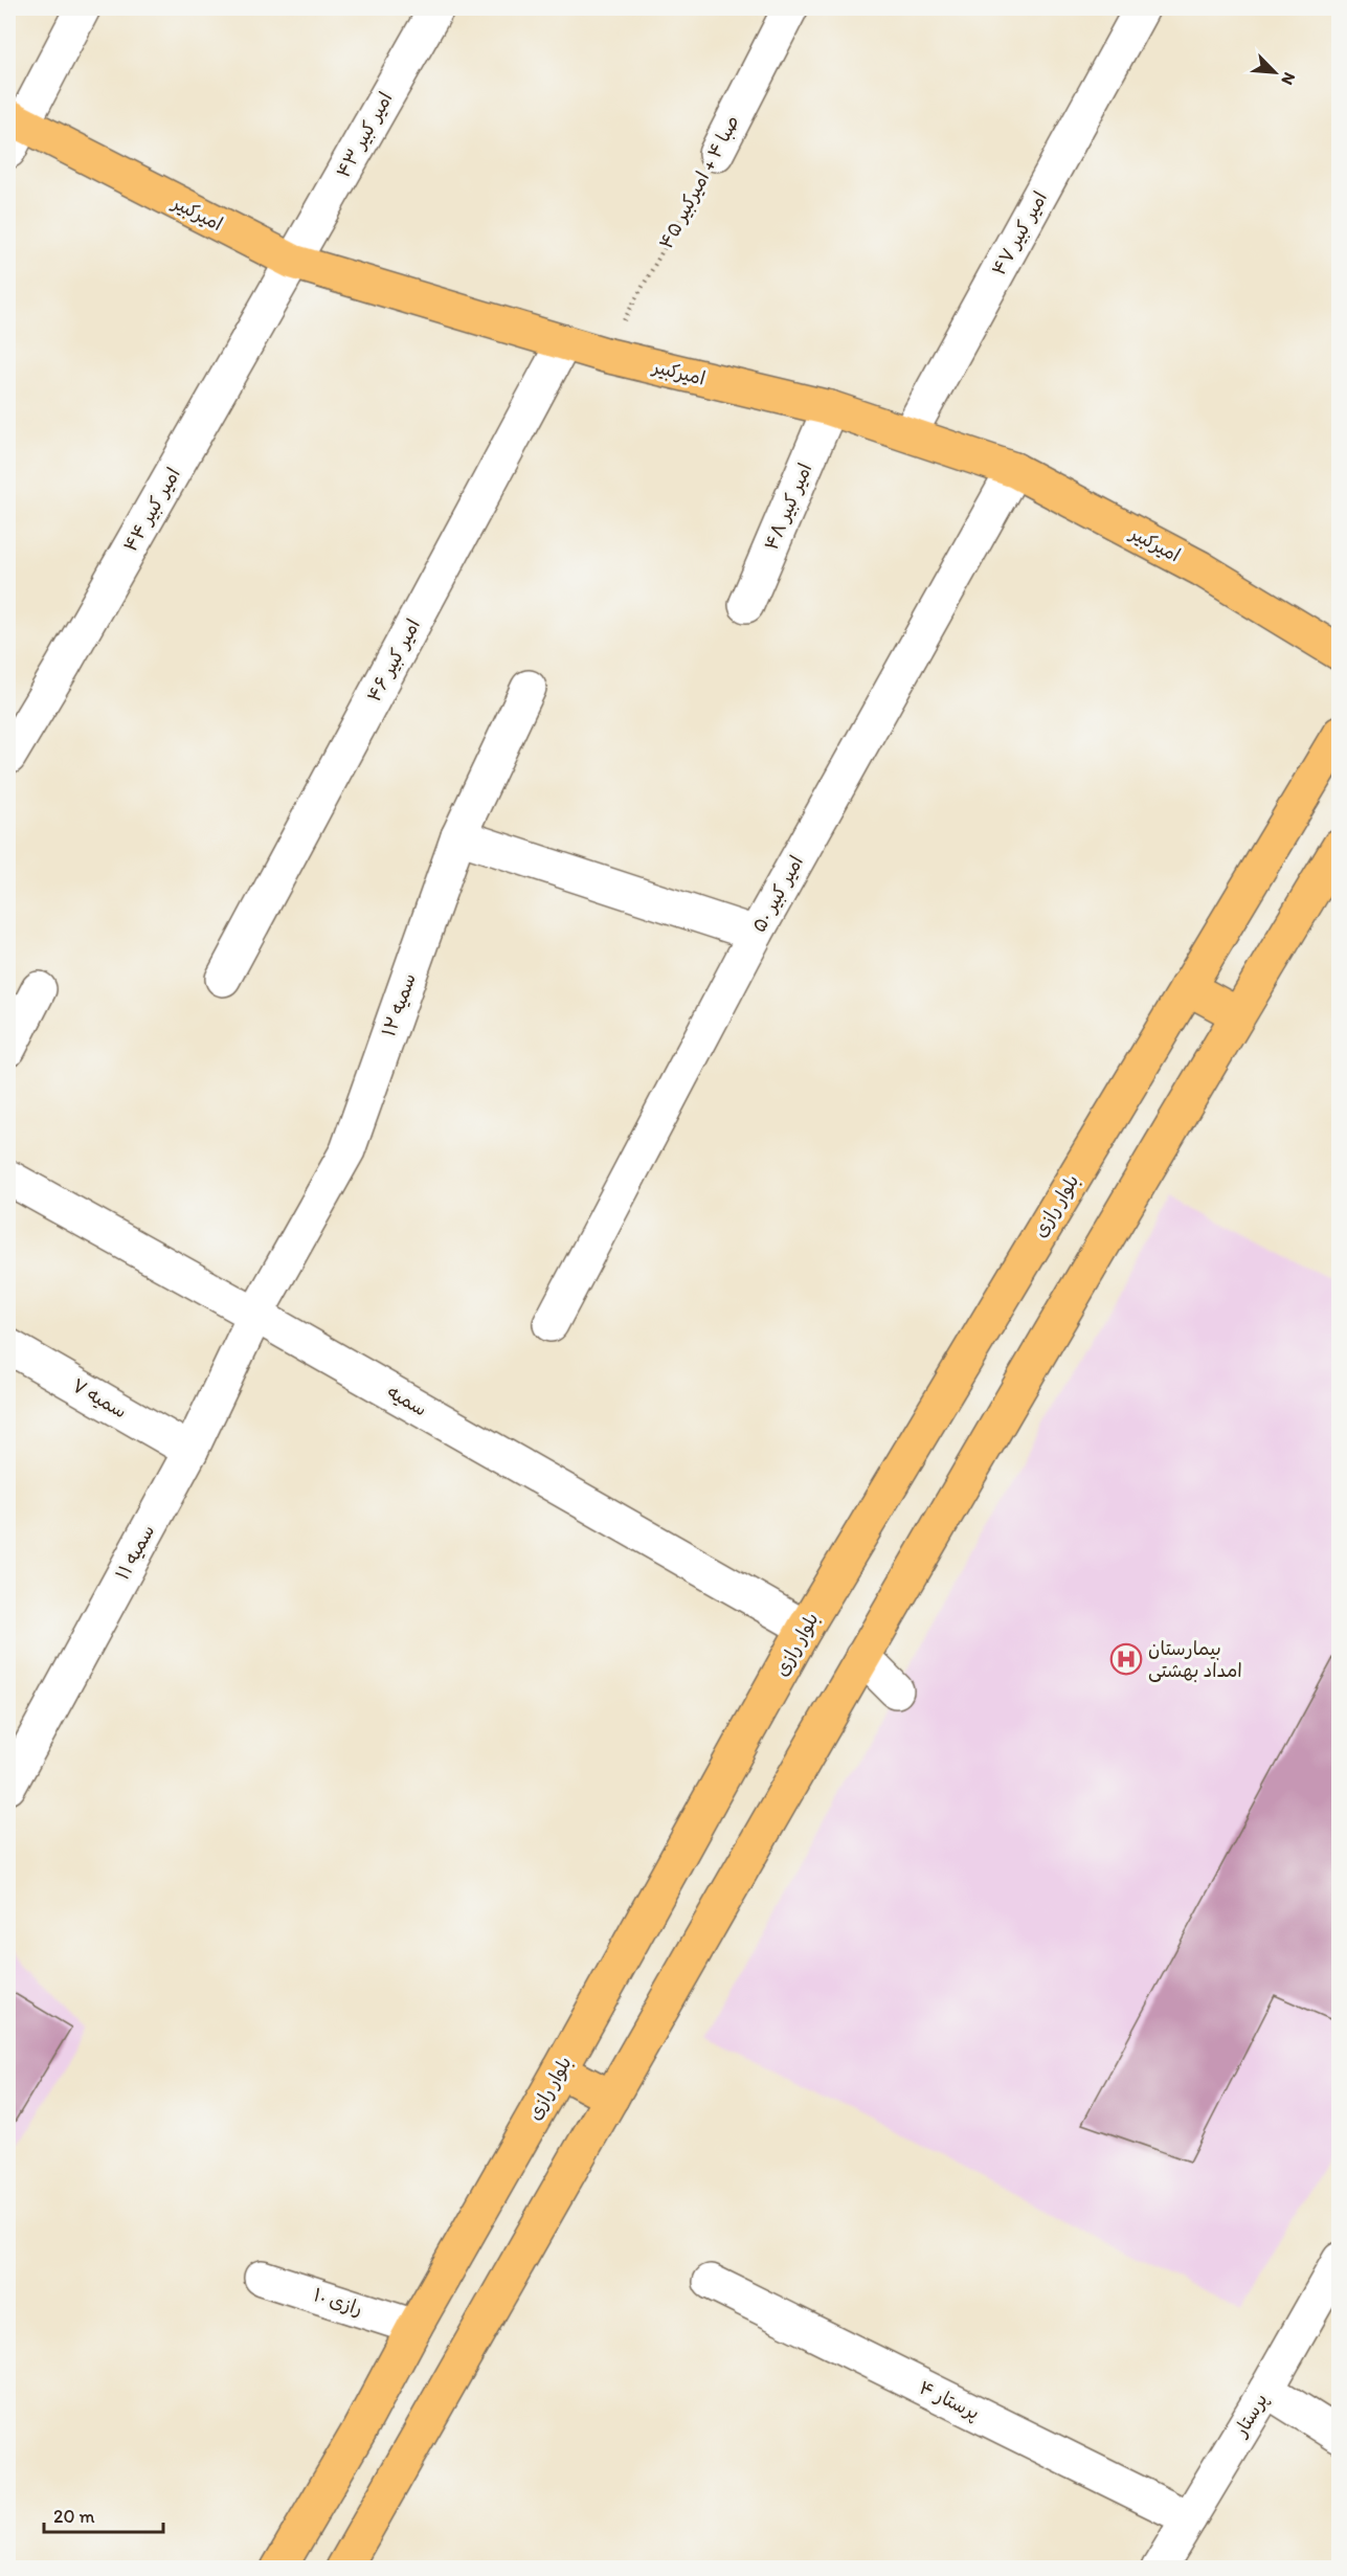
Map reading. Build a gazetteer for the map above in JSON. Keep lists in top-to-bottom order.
{
  "streets": {
    "main road": ["امیرکبیر", "بلوار رازی"],
    "street": [
      "امیر کبیر ۴۳",
      "صبا ۴ + امیرکبیر ۴۵",
      "امیر کبیر ۴۷",
      "امیر کبیر ۴۸",
      "امیر کبیر ۴۴",
      "امیر کبیر ۴۶",
      "امیر کبیر ۵۰",
      "سمیه ۱۲",
      "سمیه ۷",
      "سمیه",
      "سمیه ۱۱",
      "رازی ۱۰",
      "پرستار ۴",
      "پرستار"
    ]
  },
  "crossings": [
    ["امیر کبیر ۴۳", "امیرکبیر"],
    ["امیر کبیر ۴۳", "امیر کبیر ۴۴"],
    ["صبا ۴ + امیرکبیر ۴۵", "امیرکبیر"],
    ["امیرکبیر", "امیر کبیر ۴۷"],
    ["امیرکبیر", "امیر کبیر ۴۸"],
    ["امیرکبیر", "امیر کبیر ۴۴"],
    ["امیرکبیر", "امیر کبیر ۴۶"],
    ["امیرکبیر", "امیر کبیر ۵۰"],
    ["سمیه ۱۲", "سمیه"],
    ["سمیه ۱۲", "سمیه ۱۱"],
    ["بلوار رازی", "سمیه"],
    ["بلوار رازی", "رازی ۱۰"],
    ["سمیه ۷", "سمیه ۱۱"],
    ["سمیه", "سمیه ۱۱"],
    ["پرستار ۴", "پرستار"]
  ],
  "places": {
    "hospital": ["بیمارستان امداد بهشتی"]
  },
  "scale_bar": "20 m",
  "north": "bottom right"
}
